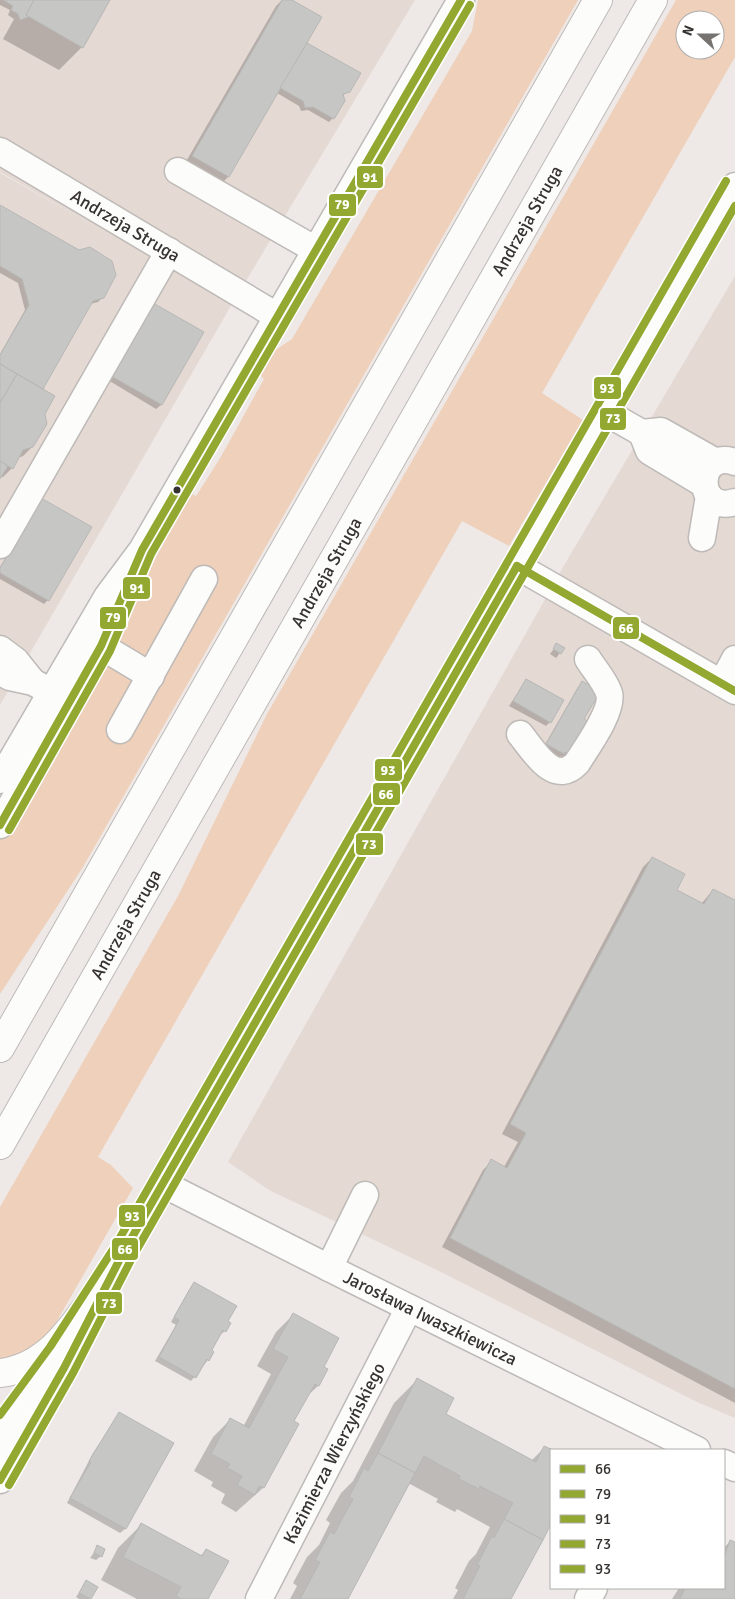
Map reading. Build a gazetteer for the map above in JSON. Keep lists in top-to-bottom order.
{
  "streets": {
    "main road": ["Andrzeja Struga"],
    "street": ["Jarosława Iwaszkiewicza", "Kazimierza Wierzyńskiego"]
  },
  "crossings": [
    ["Jarosława Iwaszkiewicza", "Kazimierza Wierzyńskiego"]
  ],
  "lines": [
    "transit line 79",
    "transit line 91",
    "transit line 93",
    "transit line 73",
    "transit line 66"
  ],
  "legend": [
    "66",
    "79",
    "91",
    "73",
    "93"
  ],
  "north": "left"
}
